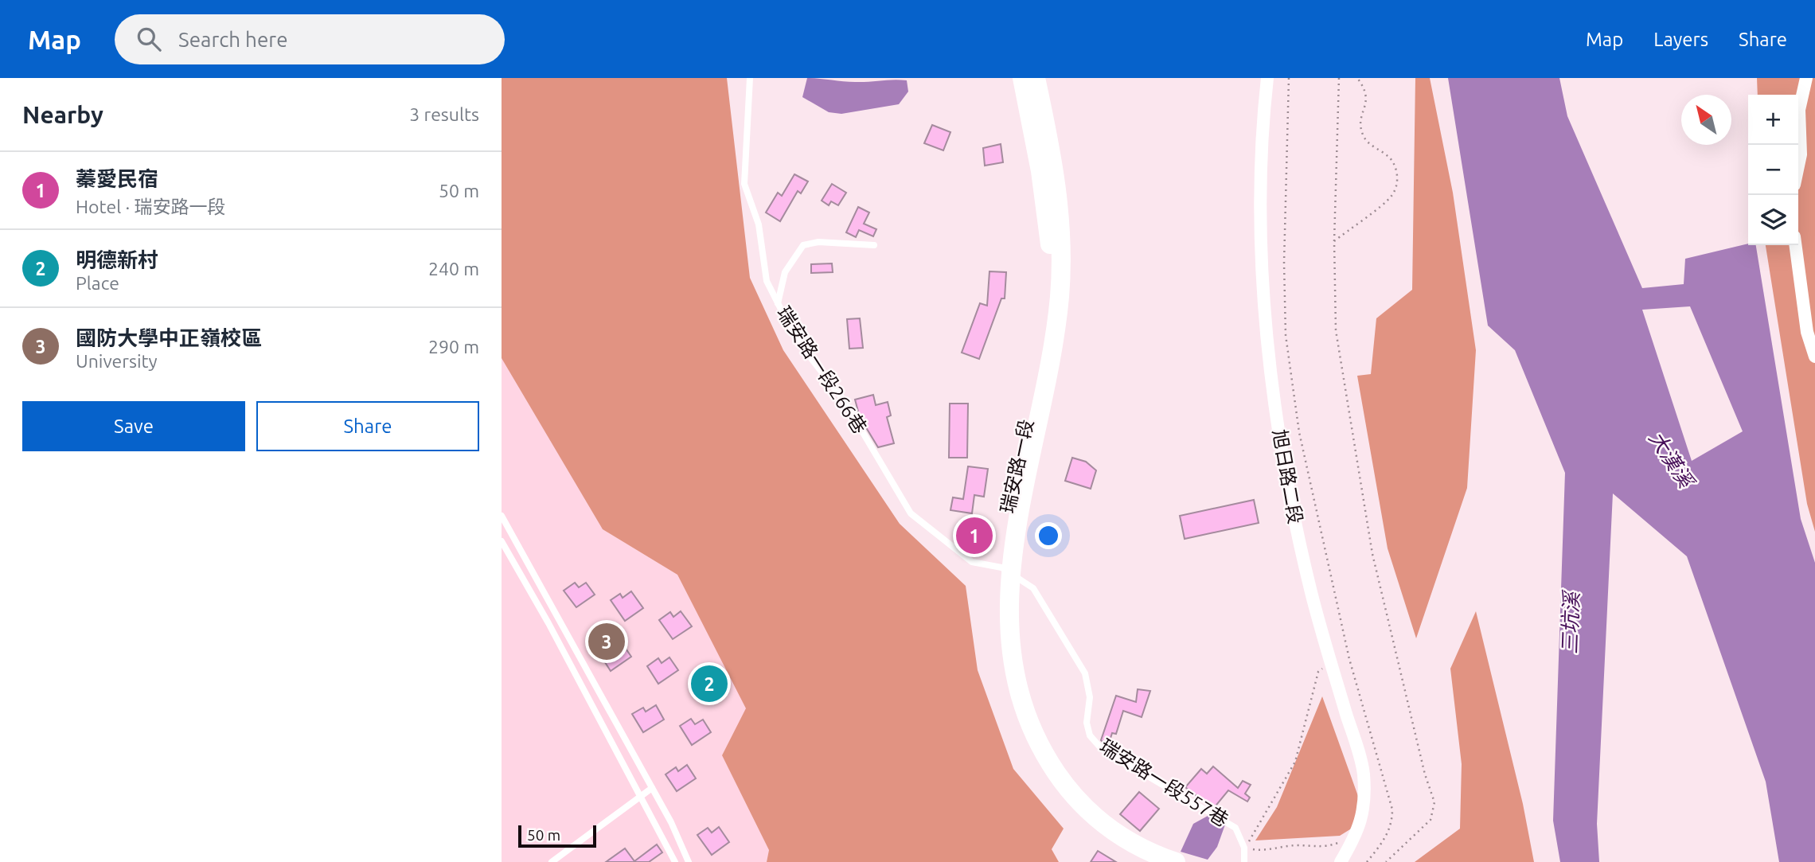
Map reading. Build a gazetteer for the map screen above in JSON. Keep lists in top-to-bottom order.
{
  "streets": {
    "main road": ["瑞安路一段"],
    "street": ["旭日路二段"],
    "lane": ["瑞安路一段266巷", "瑞安路一段557巷"]
  },
  "crossings": [
    ["瑞安路一段266巷", "瑞安路一段"],
    ["瑞安路一段266巷", "瑞安路一段557巷"],
    ["瑞安路一段", "瑞安路一段557巷"]
  ],
  "water": ["大漢溪", "三坑溪"],
  "scale_bar": "50 m",
  "north": "top left",
  "page": {
    "header": "Map",
    "search": "Search here",
    "nav": ["Map", "Layers", "Share"],
    "heading": ["Nearby", "3 results"],
    "map_buttons": ["+", "−"],
    "list": [
      {
        "mark": "1",
        "name": "蓁愛民宿",
        "note": "Hotel · 瑞安路一段",
        "value": "50 m"
      },
      {
        "mark": "2",
        "name": "明德新村",
        "note": "Place",
        "value": "240 m"
      },
      {
        "mark": "3",
        "name": "國防大學中正嶺校區",
        "note": "University",
        "value": "290 m"
      }
    ],
    "buttons": ["Save", "Share"],
    "pins": ["1", "3", "2"],
    "scale": "50 m"
  }
}
